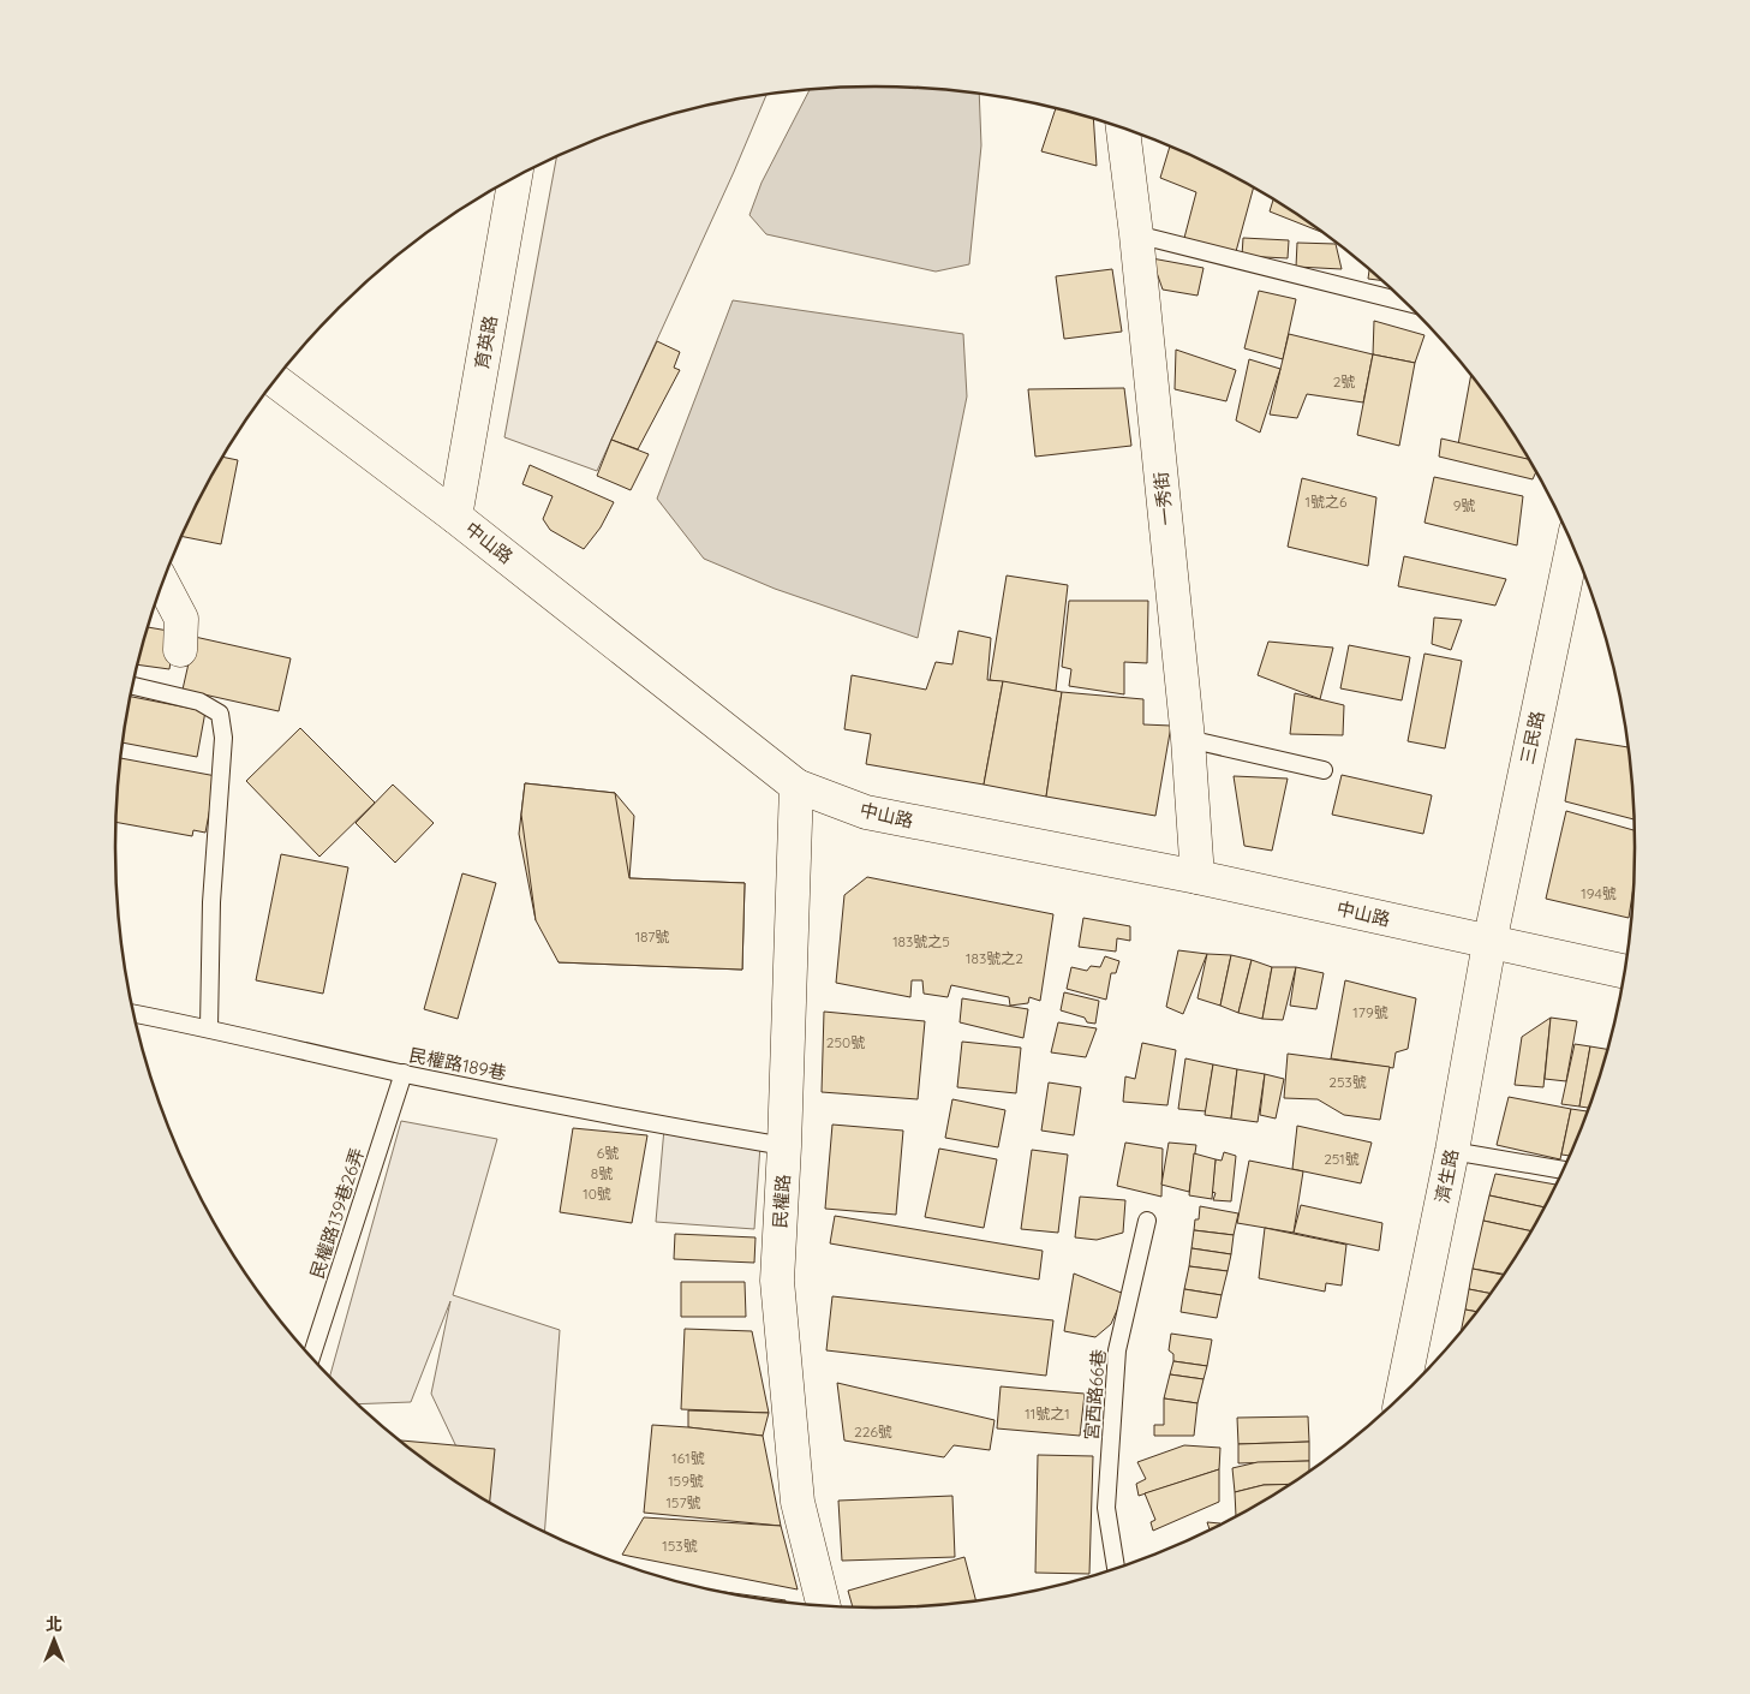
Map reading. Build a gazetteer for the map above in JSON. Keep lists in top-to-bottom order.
{
  "streets": {
    "street": [
      "育英路",
      "一秀街",
      "中山路",
      "三民路",
      "濟生路",
      "民權路"
    ],
    "lane": ["民權路189巷", "民權路139巷26弄", "宮西路66巷"]
  },
  "crossings": [
    ["育英路", "中山路"],
    ["一秀街", "中山路"],
    ["中山路", "三民路"],
    ["中山路", "濟生路"],
    ["中山路", "民權路"],
    ["三民路", "濟生路"],
    ["民權路189巷", "民權路"],
    ["民權路189巷", "民權路139巷26弄"]
  ],
  "house_numbers": [
    "2號",
    "1號之6",
    "9號",
    "194號",
    "187號",
    "183號之5",
    "183號之2",
    "179號",
    "250號",
    "253號",
    "6號",
    "251號",
    "8號",
    "10號",
    "11號之1",
    "226號",
    "161號",
    "159號",
    "157號",
    "153號"
  ],
  "north": "top"
}
